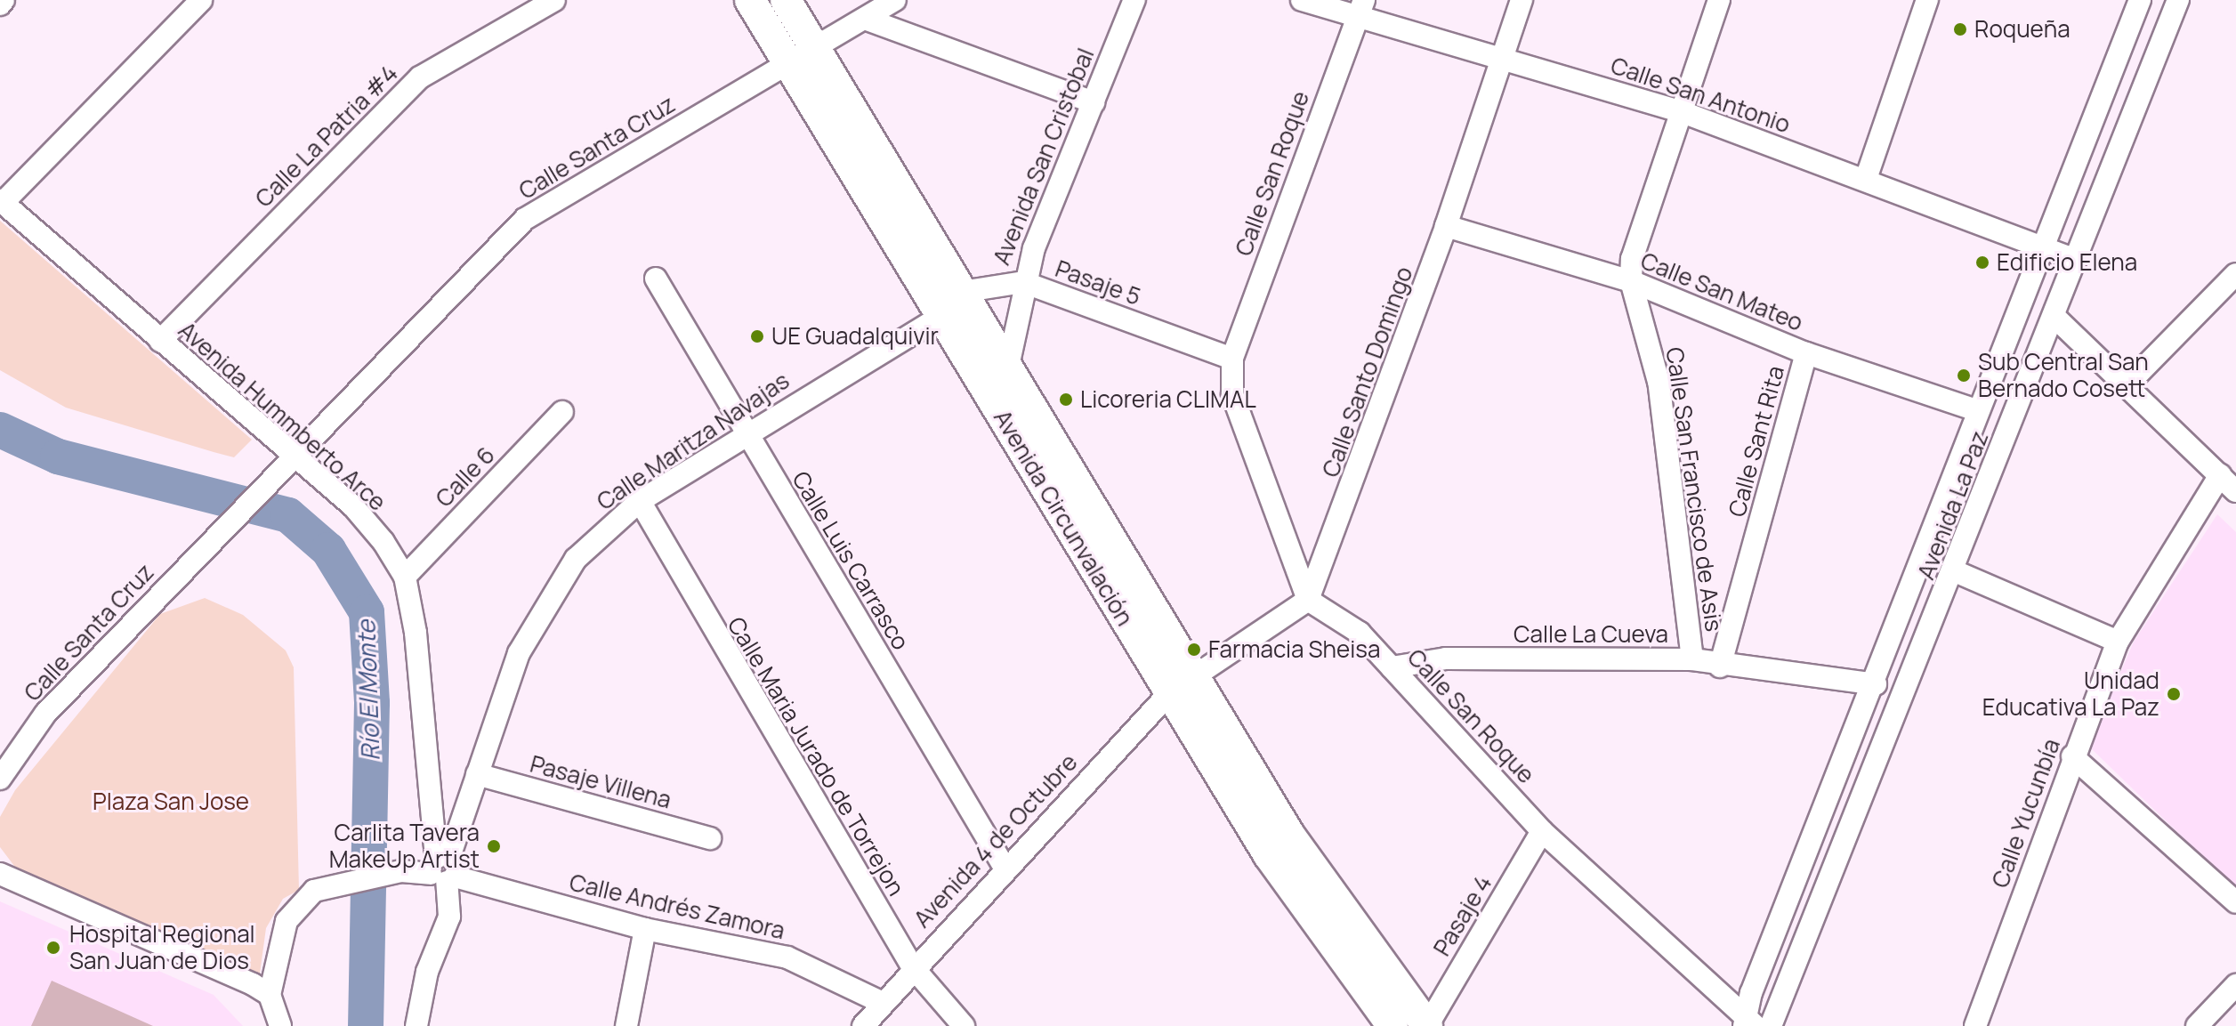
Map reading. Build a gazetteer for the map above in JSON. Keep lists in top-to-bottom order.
{
  "streets": {
    "highway": ["Avenida Circunvalación"],
    "street": [
      "Calle San Antonio",
      "Calle La Patria #4",
      "Calle Santa Cruz",
      "Avenida San Cristobal",
      "Calle San Roque",
      "Pasaje 5",
      "Calle San Mateo",
      "Calle Santo Domingo",
      "Avenida Hummberto Arce",
      "Calle Maritza Navajas",
      "Calle Sant Rita",
      "Calle 6",
      "Calle San Francisco de Asis",
      "Avenida La Paz",
      "Calle Luis Carrasco",
      "Calle La Cueva",
      "Calle Maria Jurado de Torrejon",
      "Pasaje Villena",
      "Calle Yucunbía",
      "Avenida 4 de Octubre",
      "Calle Andrés Zamora",
      "Pasaje 4"
    ]
  },
  "crossings": [
    ["Calle San Antonio", "Calle San Roque"],
    ["Calle San Antonio", "Calle Santo Domingo"],
    ["Calle San Antonio", "Calle San Francisco de Asis"],
    ["Calle San Antonio", "Avenida La Paz"],
    ["Calle La Patria #4", "Avenida Hummberto Arce"],
    ["Calle Santa Cruz", "Avenida Hummberto Arce"],
    ["Calle Santa Cruz", "Avenida Circunvalación"],
    ["Avenida San Cristobal", "Pasaje 5"],
    ["Avenida San Cristobal", "Avenida Circunvalación"],
    ["Calle San Roque", "Pasaje 5"],
    ["Calle San Roque", "Calle Santo Domingo"],
    ["Calle San Roque", "Avenida La Paz"],
    ["Calle San Roque", "Calle La Cueva"],
    ["Calle San Roque", "Pasaje 4"],
    ["Pasaje 5", "Avenida Circunvalación"],
    ["Calle San Mateo", "Calle Santo Domingo"],
    ["Calle San Mateo", "Calle Sant Rita"],
    ["Calle San Mateo", "Calle San Francisco de Asis"],
    ["Calle San Mateo", "Avenida La Paz"],
    ["Avenida Hummberto Arce", "Calle Maritza Navajas"],
    ["Avenida Hummberto Arce", "Calle 6"],
    ["Avenida Hummberto Arce", "Calle Andrés Zamora"],
    ["Calle Maritza Navajas", "Avenida Circunvalación"],
    ["Calle Maritza Navajas", "Calle Luis Carrasco"],
    ["Calle Maritza Navajas", "Calle Maria Jurado de Torrejon"],
    ["Calle Maritza Navajas", "Pasaje Villena"],
    ["Calle Maritza Navajas", "Calle Andrés Zamora"],
    ["Calle Sant Rita", "Calle La Cueva"],
    ["Calle San Francisco de Asis", "Calle La Cueva"],
    ["Avenida La Paz", "Calle La Cueva"],
    ["Avenida Circunvalación", "Avenida 4 de Octubre"],
    ["Avenida Circunvalación", "Pasaje 4"],
    ["Calle Luis Carrasco", "Avenida 4 de Octubre"],
    ["Calle Maria Jurado de Torrejon", "Avenida 4 de Octubre"],
    ["Avenida 4 de Octubre", "Calle Andrés Zamora"]
  ],
  "water": ["Río El Monte"],
  "parks": ["Plaza San Jose"],
  "places": [
    "Roqueña",
    "Edificio Elena",
    "UE Guadalquivir",
    "Sub Central San Bernado Cosett",
    "Licoreria CLIMAL",
    "Farmacia Sheisa",
    "Unidad Educativa La Paz",
    "Carlita Tavera MakeUp Artist",
    "Hospital Regional San Juan de Dios"
  ]
}
